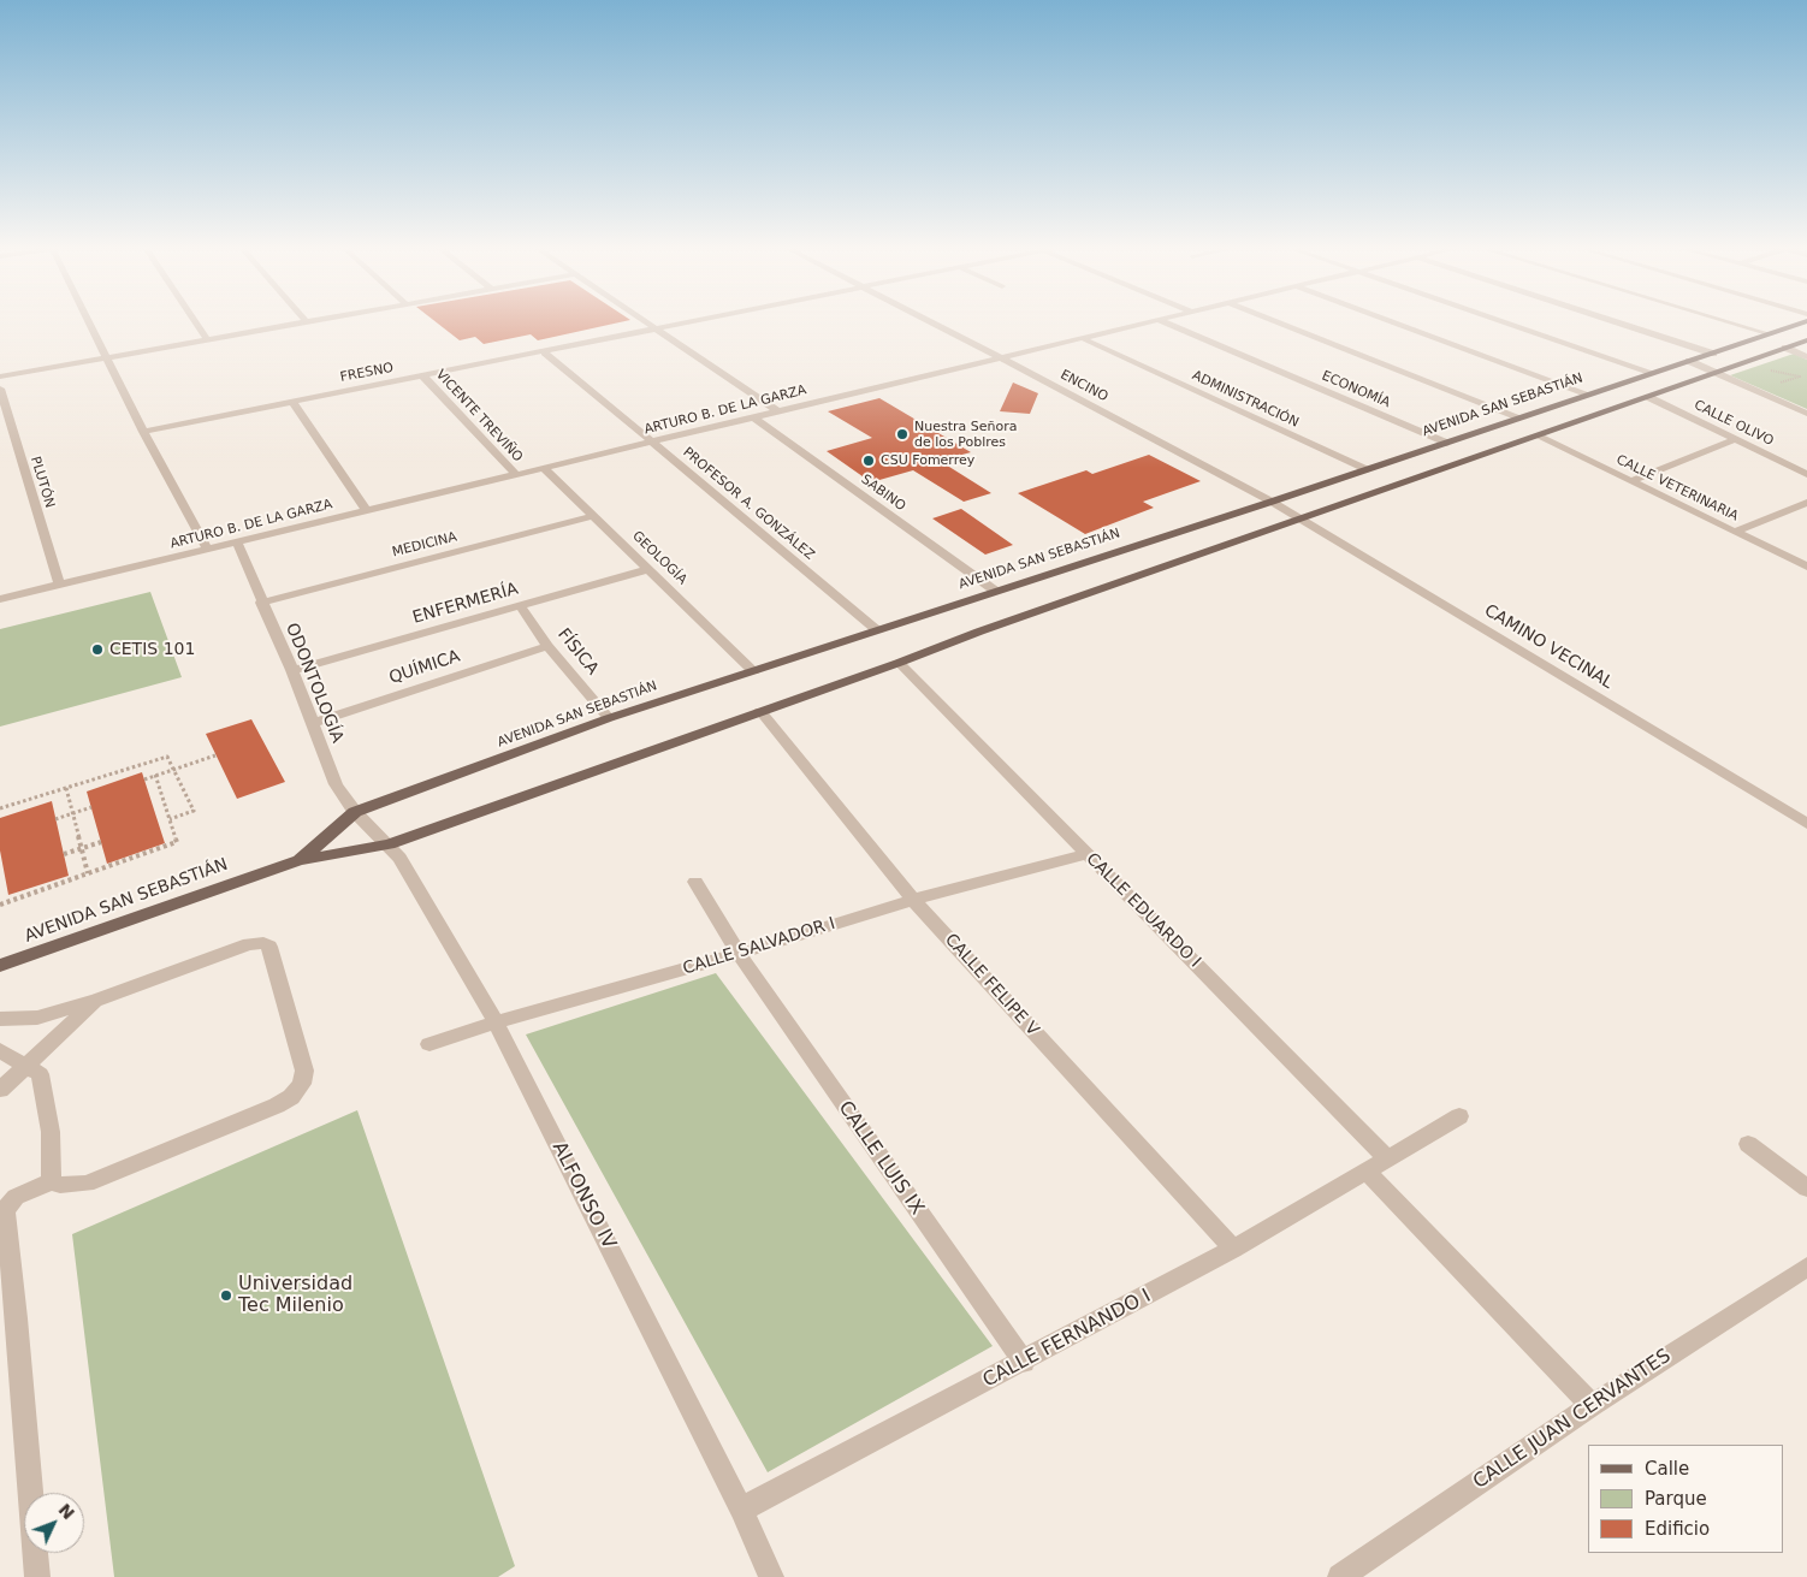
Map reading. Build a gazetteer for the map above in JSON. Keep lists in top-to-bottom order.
{
  "streets": {
    "main road": ["AVENIDA SAN SEBASTIÁN"],
    "street": [
      "FRESNO",
      "ENCINO",
      "ECONOMÍA",
      "ADMINISTRACIÓN",
      "ARTURO B. DE LA GARZA",
      "VICENTE TREVIÑO",
      "CALLE OLIVO",
      "PLUTÓN",
      "CALLE VETERINARIA",
      "SABINO",
      "PROFESOR A. GONZÁLEZ",
      "MEDICINA",
      "GEOLOGÍA",
      "ENFERMERÍA",
      "CAMINO VECINAL",
      "FÍSICA",
      "QUÍMICA",
      "ODONTOLOGÍA",
      "CALLE EDUARDO I",
      "CALLE SALVADOR I",
      "CALLE FELIPE V",
      "CALLE LUIS IX",
      "ALFONSO IV",
      "CALLE FERNANDO I",
      "CALLE JUAN CERVANTES"
    ]
  },
  "crossings": [
    ["FRESNO", "VICENTE TREVIÑO"],
    ["FRESNO", "PROFESOR A. GONZÁLEZ"],
    ["ENCINO", "AVENIDA SAN SEBASTIÁN"],
    ["ENCINO", "ARTURO B. DE LA GARZA"],
    ["ENCINO", "CAMINO VECINAL"],
    ["ECONOMÍA", "AVENIDA SAN SEBASTIÁN"],
    ["ADMINISTRACIÓN", "AVENIDA SAN SEBASTIÁN"],
    ["ADMINISTRACIÓN", "ARTURO B. DE LA GARZA"],
    ["AVENIDA SAN SEBASTIÁN", "CALLE OLIVO"],
    ["AVENIDA SAN SEBASTIÁN", "CALLE VETERINARIA"],
    ["AVENIDA SAN SEBASTIÁN", "SABINO"],
    ["AVENIDA SAN SEBASTIÁN", "PROFESOR A. GONZÁLEZ"],
    ["AVENIDA SAN SEBASTIÁN", "GEOLOGÍA"],
    ["AVENIDA SAN SEBASTIÁN", "CAMINO VECINAL"],
    ["AVENIDA SAN SEBASTIÁN", "FÍSICA"],
    ["AVENIDA SAN SEBASTIÁN", "ODONTOLOGÍA"],
    ["AVENIDA SAN SEBASTIÁN", "CALLE EDUARDO I"],
    ["AVENIDA SAN SEBASTIÁN", "CALLE FELIPE V"],
    ["AVENIDA SAN SEBASTIÁN", "ALFONSO IV"],
    ["ARTURO B. DE LA GARZA", "VICENTE TREVIÑO"],
    ["ARTURO B. DE LA GARZA", "PLUTÓN"],
    ["ARTURO B. DE LA GARZA", "SABINO"],
    ["ARTURO B. DE LA GARZA", "PROFESOR A. GONZÁLEZ"],
    ["ARTURO B. DE LA GARZA", "GEOLOGÍA"],
    ["ARTURO B. DE LA GARZA", "ODONTOLOGÍA"],
    ["MEDICINA", "GEOLOGÍA"],
    ["MEDICINA", "ODONTOLOGÍA"],
    ["GEOLOGÍA", "ENFERMERÍA"],
    ["ENFERMERÍA", "FÍSICA"],
    ["ENFERMERÍA", "ODONTOLOGÍA"],
    ["FÍSICA", "QUÍMICA"],
    ["QUÍMICA", "ODONTOLOGÍA"],
    ["ODONTOLOGÍA", "ALFONSO IV"],
    ["CALLE EDUARDO I", "CALLE SALVADOR I"],
    ["CALLE EDUARDO I", "CALLE FERNANDO I"],
    ["CALLE SALVADOR I", "CALLE FELIPE V"],
    ["CALLE SALVADOR I", "CALLE LUIS IX"],
    ["CALLE SALVADOR I", "ALFONSO IV"],
    ["CALLE FELIPE V", "CALLE FERNANDO I"],
    ["CALLE LUIS IX", "CALLE FERNANDO I"],
    ["ALFONSO IV", "CALLE FERNANDO I"]
  ],
  "places": [
    "Nuestra Señora de los Poblres",
    "CSU Fomerrey",
    "CETIS 101",
    "Universidad Tec Milenio"
  ],
  "legend": ["Calle", "Parque", "Edificio"],
  "north": "top right"
}
